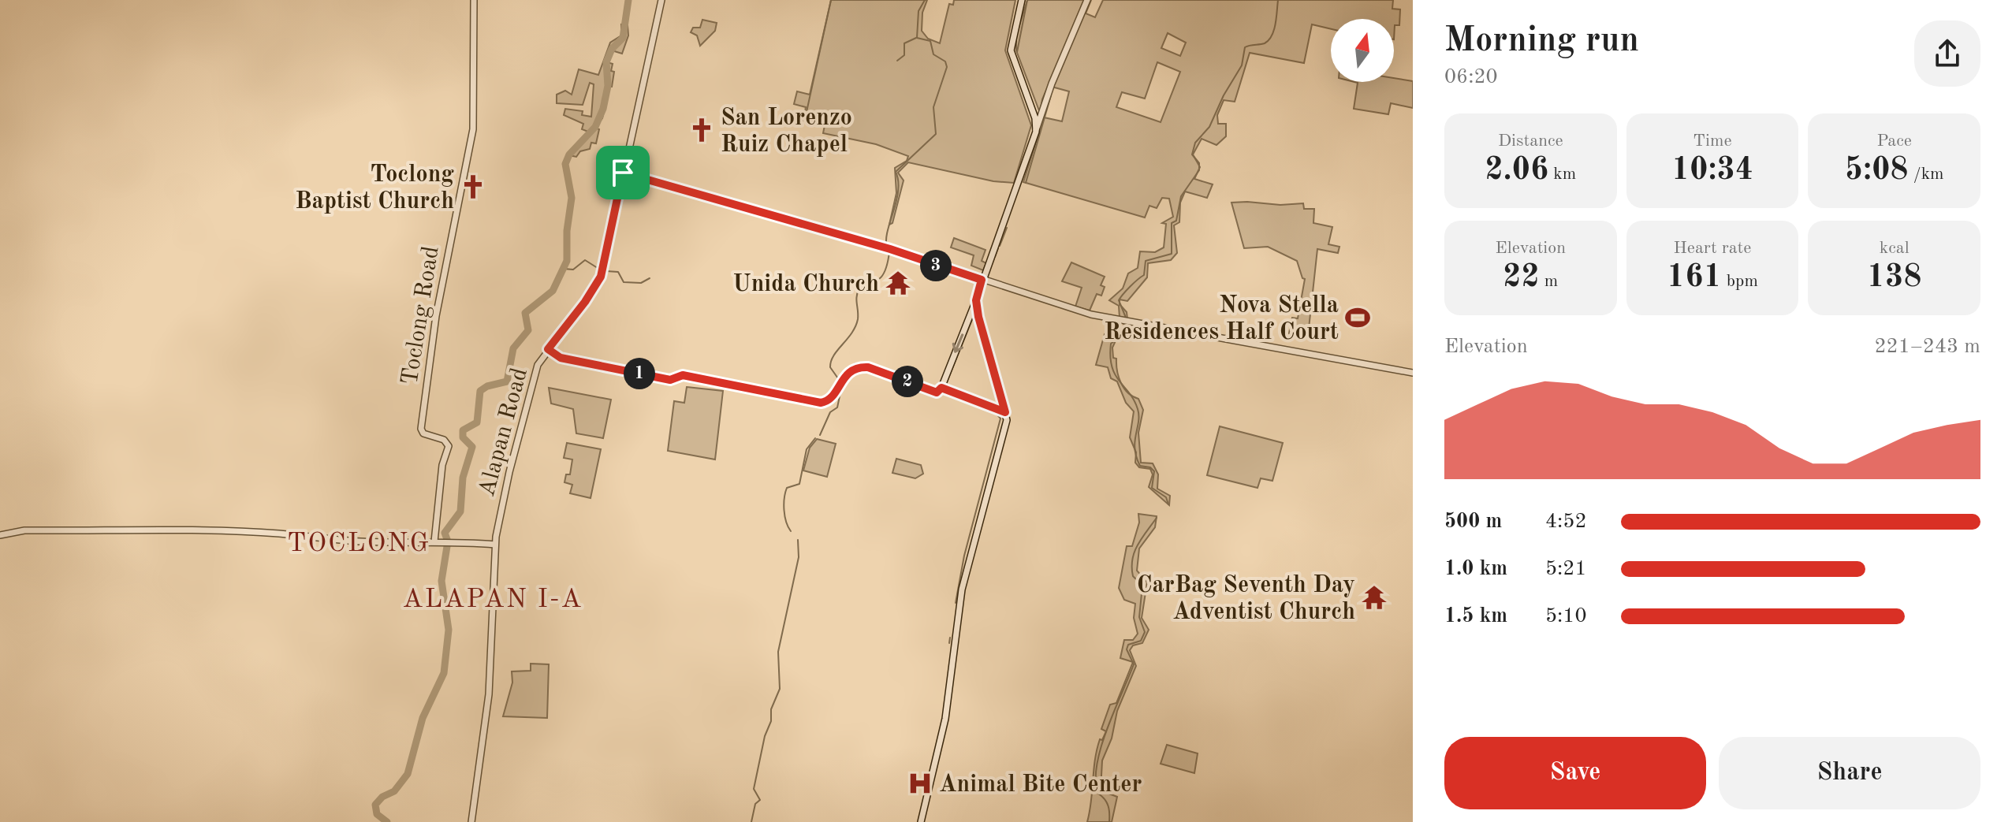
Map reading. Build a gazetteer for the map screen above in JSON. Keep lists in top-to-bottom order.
{
  "streets": {
    "street": ["Toclong Road", "Alapan Road"]
  },
  "districts": ["TOCLONG", "ALAPAN I-A"],
  "places": {
    "church": ["San Lorenzo Ruiz Chapel", "Toclong Baptist Church"],
    "temple": ["Unida Church", "CarBag Seventh Day Adventist Church"],
    "sports": ["Nova Stella Residences Half Court"],
    "hospital": ["Animal Bite Center"]
  },
  "north": "top",
  "page": {
    "heading": ["Morning run", "06:20"],
    "stats": [
      ["Distance", "2.06 km"],
      ["Time", "10:34"],
      ["Pace", "5:08 /km"],
      ["Elevation", "22 m"],
      ["Heart rate", "161 bpm"],
      ["kcal", "138"]
    ],
    "pins": ["3", "1", "2"],
    "chart": ["Elevation", "221–243 m"],
    "list": [
      {
        "name": "500 m",
        "note": "4:52"
      },
      {
        "name": "1.0 km",
        "note": "5:21"
      },
      {
        "name": "1.5 km",
        "note": "5:10"
      }
    ],
    "buttons": ["Save", "Share"]
  }
}
